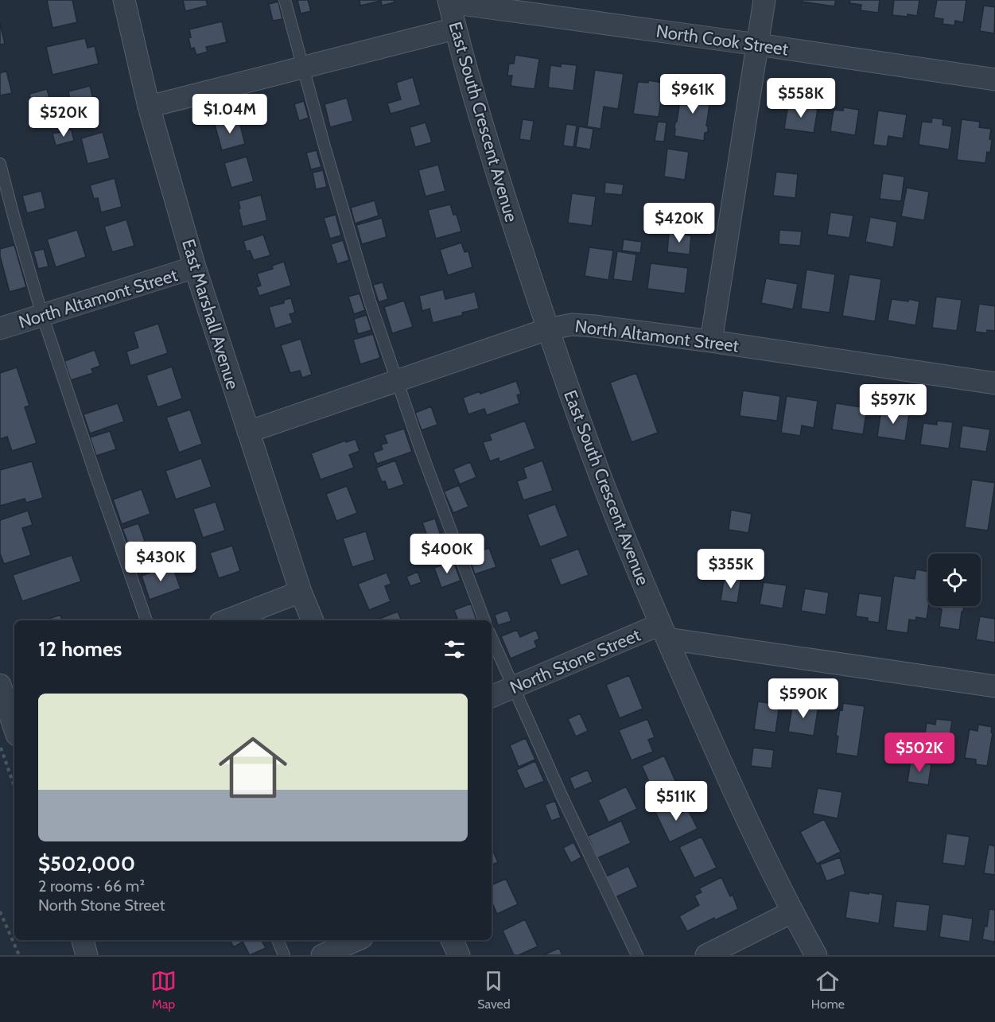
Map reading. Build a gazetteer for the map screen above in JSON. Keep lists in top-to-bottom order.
{
  "streets": {
    "street": [
      "North Cook Street",
      "East South Crescent Avenue",
      "North Altamont Street",
      "East Marshall Avenue",
      "North Stone Street"
    ]
  },
  "crossings": [
    ["North Cook Street", "East South Crescent Avenue"],
    ["East South Crescent Avenue", "North Altamont Street"],
    ["East South Crescent Avenue", "North Stone Street"],
    ["North Altamont Street", "East Marshall Avenue"]
  ],
  "page": {
    "price": [
      "$961K",
      "$558K",
      "$1.04M",
      "$520K",
      "$420K",
      "$597K",
      "$400K",
      "$430K",
      "$355K",
      "$590K",
      "$502K",
      "$511K"
    ],
    "heading": "12 homes",
    "list": [
      {
        "name": "$502,000",
        "note": "2 rooms · 66 m² · North Stone Street"
      }
    ],
    "tabs": ["Map", "Saved", "Home"]
  }
}
